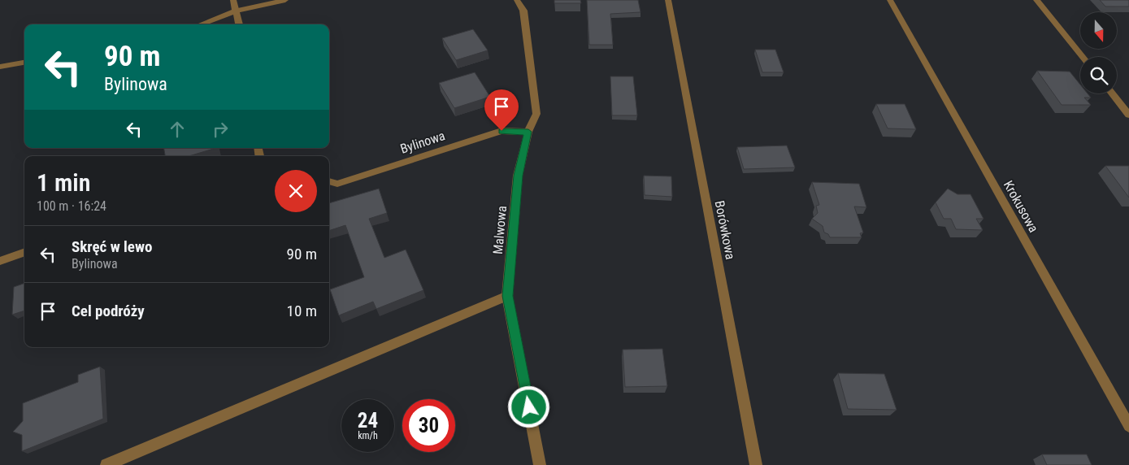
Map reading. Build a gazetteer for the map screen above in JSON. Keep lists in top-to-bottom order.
{
  "streets": {
    "street": [
      "Bylinowa",
      "Krokusowa",
      "Malwowa",
      "Borówkowa"
    ]
  },
  "crossings": [
    ["Bylinowa", "Malwowa"]
  ],
  "north": "bottom",
  "page": {
    "turn": ["90 m", "Bylinowa"],
    "heading": ["1 min", "100 m · 16:24"],
    "list": [
      {
        "name": "Skręć w lewo",
        "note": "Bylinowa",
        "value": "90 m"
      },
      {
        "name": "Cel podróży",
        "value": "10 m"
      }
    ],
    "speed": "24 km/h",
    "limit": "30"
  }
}
